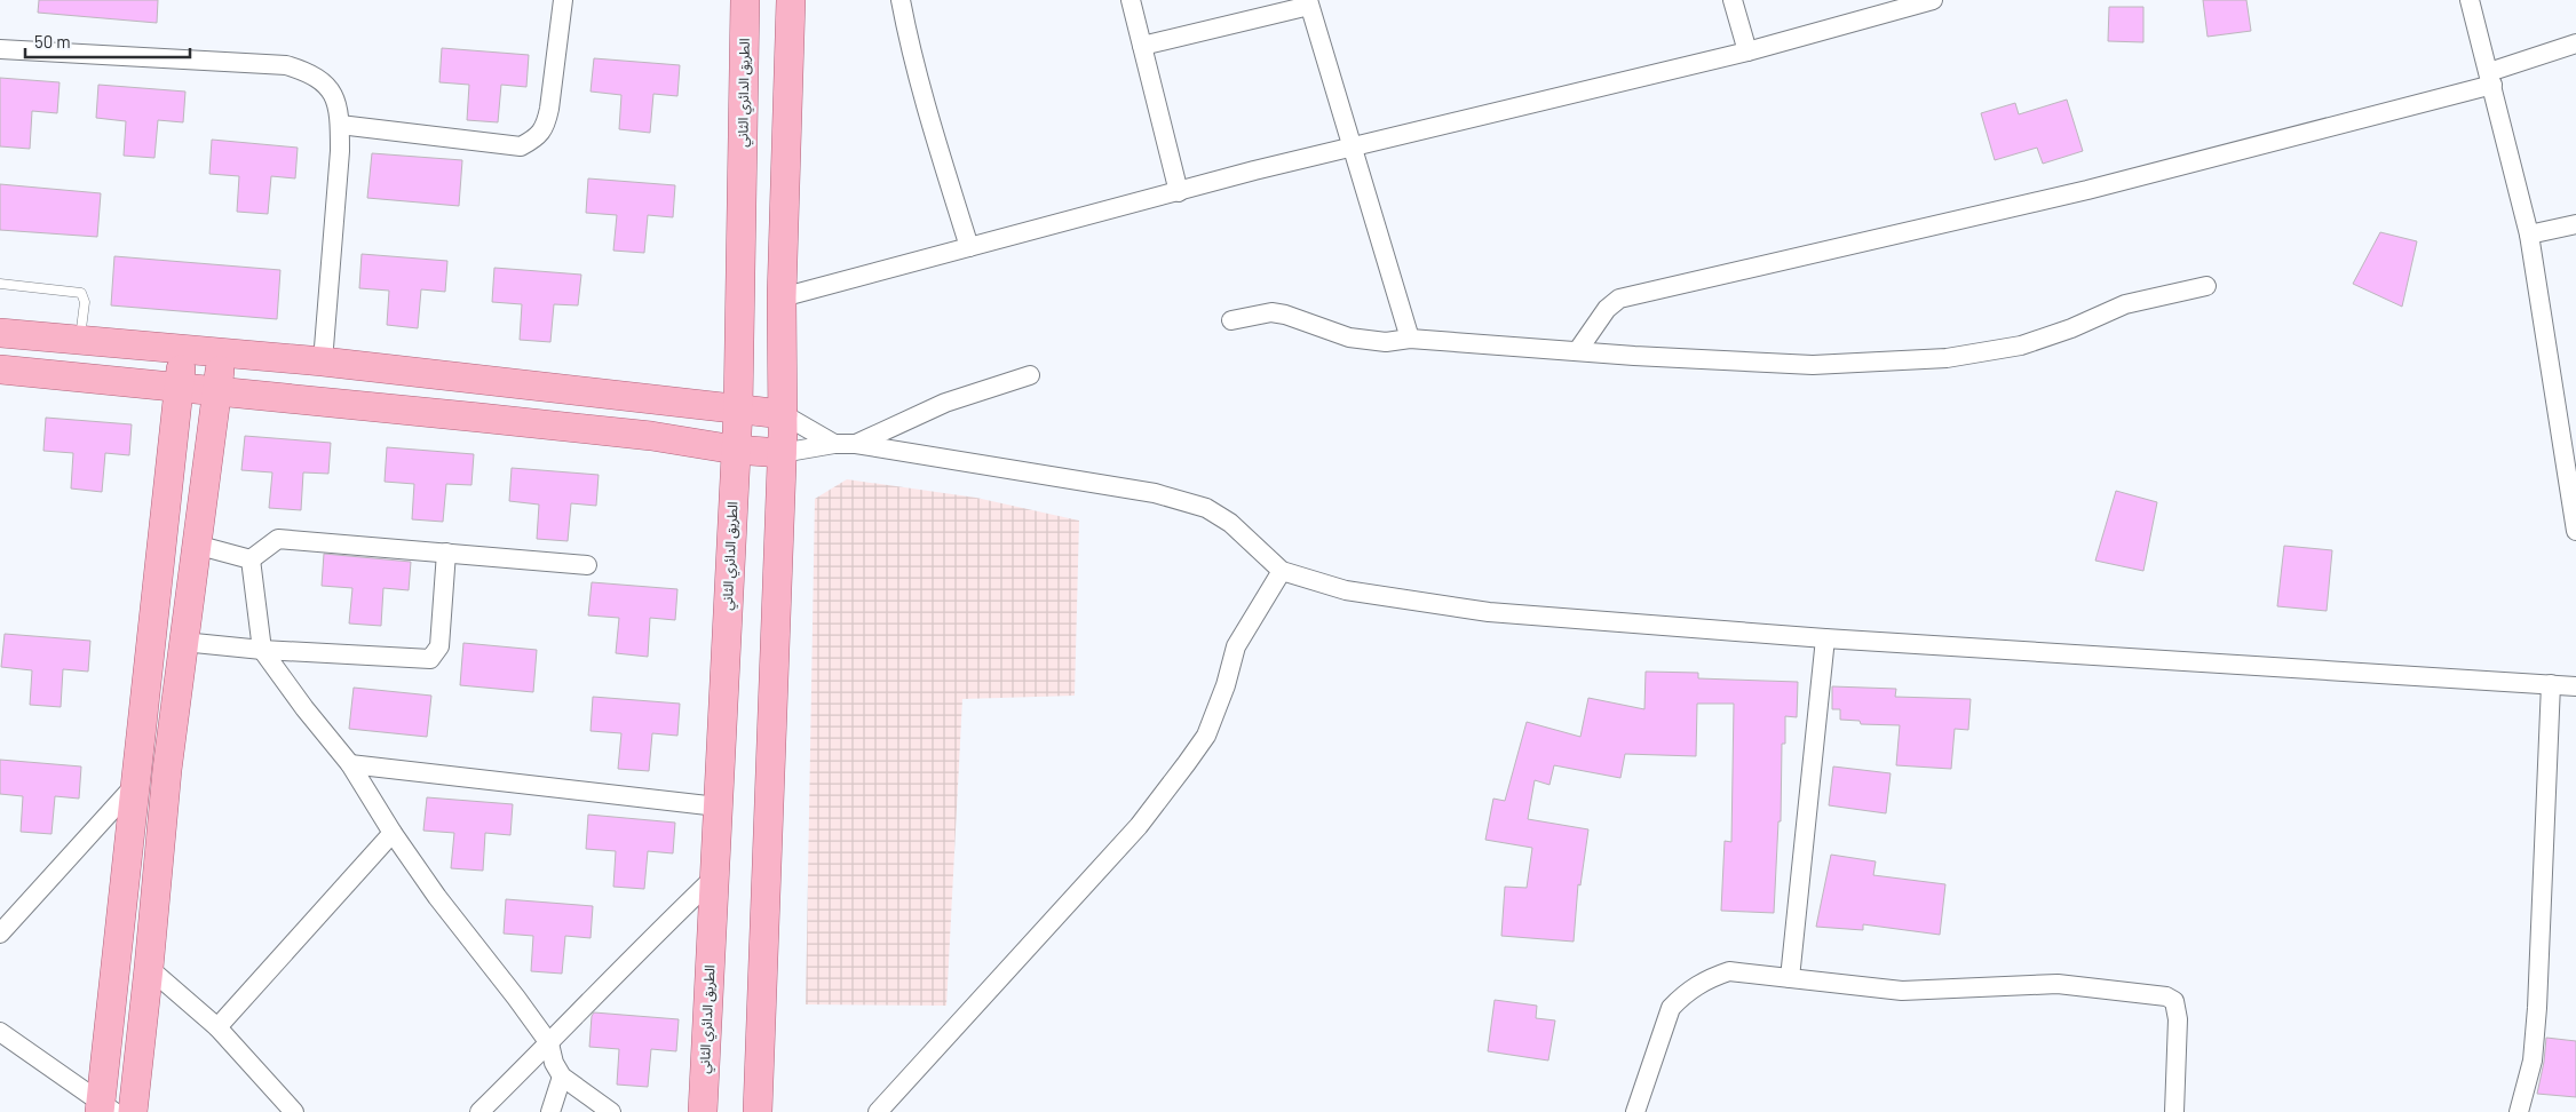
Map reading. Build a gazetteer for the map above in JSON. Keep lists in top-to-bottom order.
{
  "streets": {
    "main road": ["الطريق الدائري الثاني"]
  },
  "scale_bar": "50 m"
}
